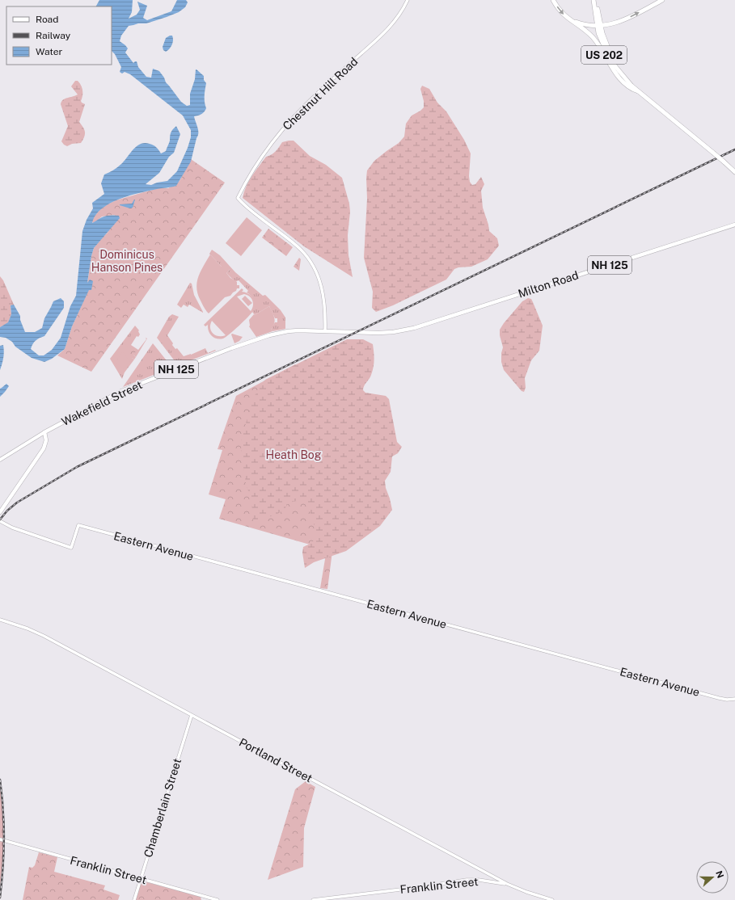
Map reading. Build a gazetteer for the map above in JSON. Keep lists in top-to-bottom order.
{
  "streets": {
    "highway": ["US 202"],
    "main road": ["NH 125", "Milton Road", "Wakefield Street"],
    "street": [
      "Chestnut Hill Road",
      "Eastern Avenue",
      "Portland Street",
      "Chamberlain Street",
      "Franklin Street"
    ]
  },
  "crossings": [
    ["Chestnut Hill Road", "Wakefield Street"],
    ["Milton Road", "Wakefield Street"],
    ["Portland Street", "Chamberlain Street"],
    ["Portland Street", "Franklin Street"],
    ["Chamberlain Street", "Franklin Street"]
  ],
  "parks": ["Dominicus Hanson Pines", "Heath Bog"],
  "legend": ["Road", "Railway", "Water"],
  "north": "right"
}
